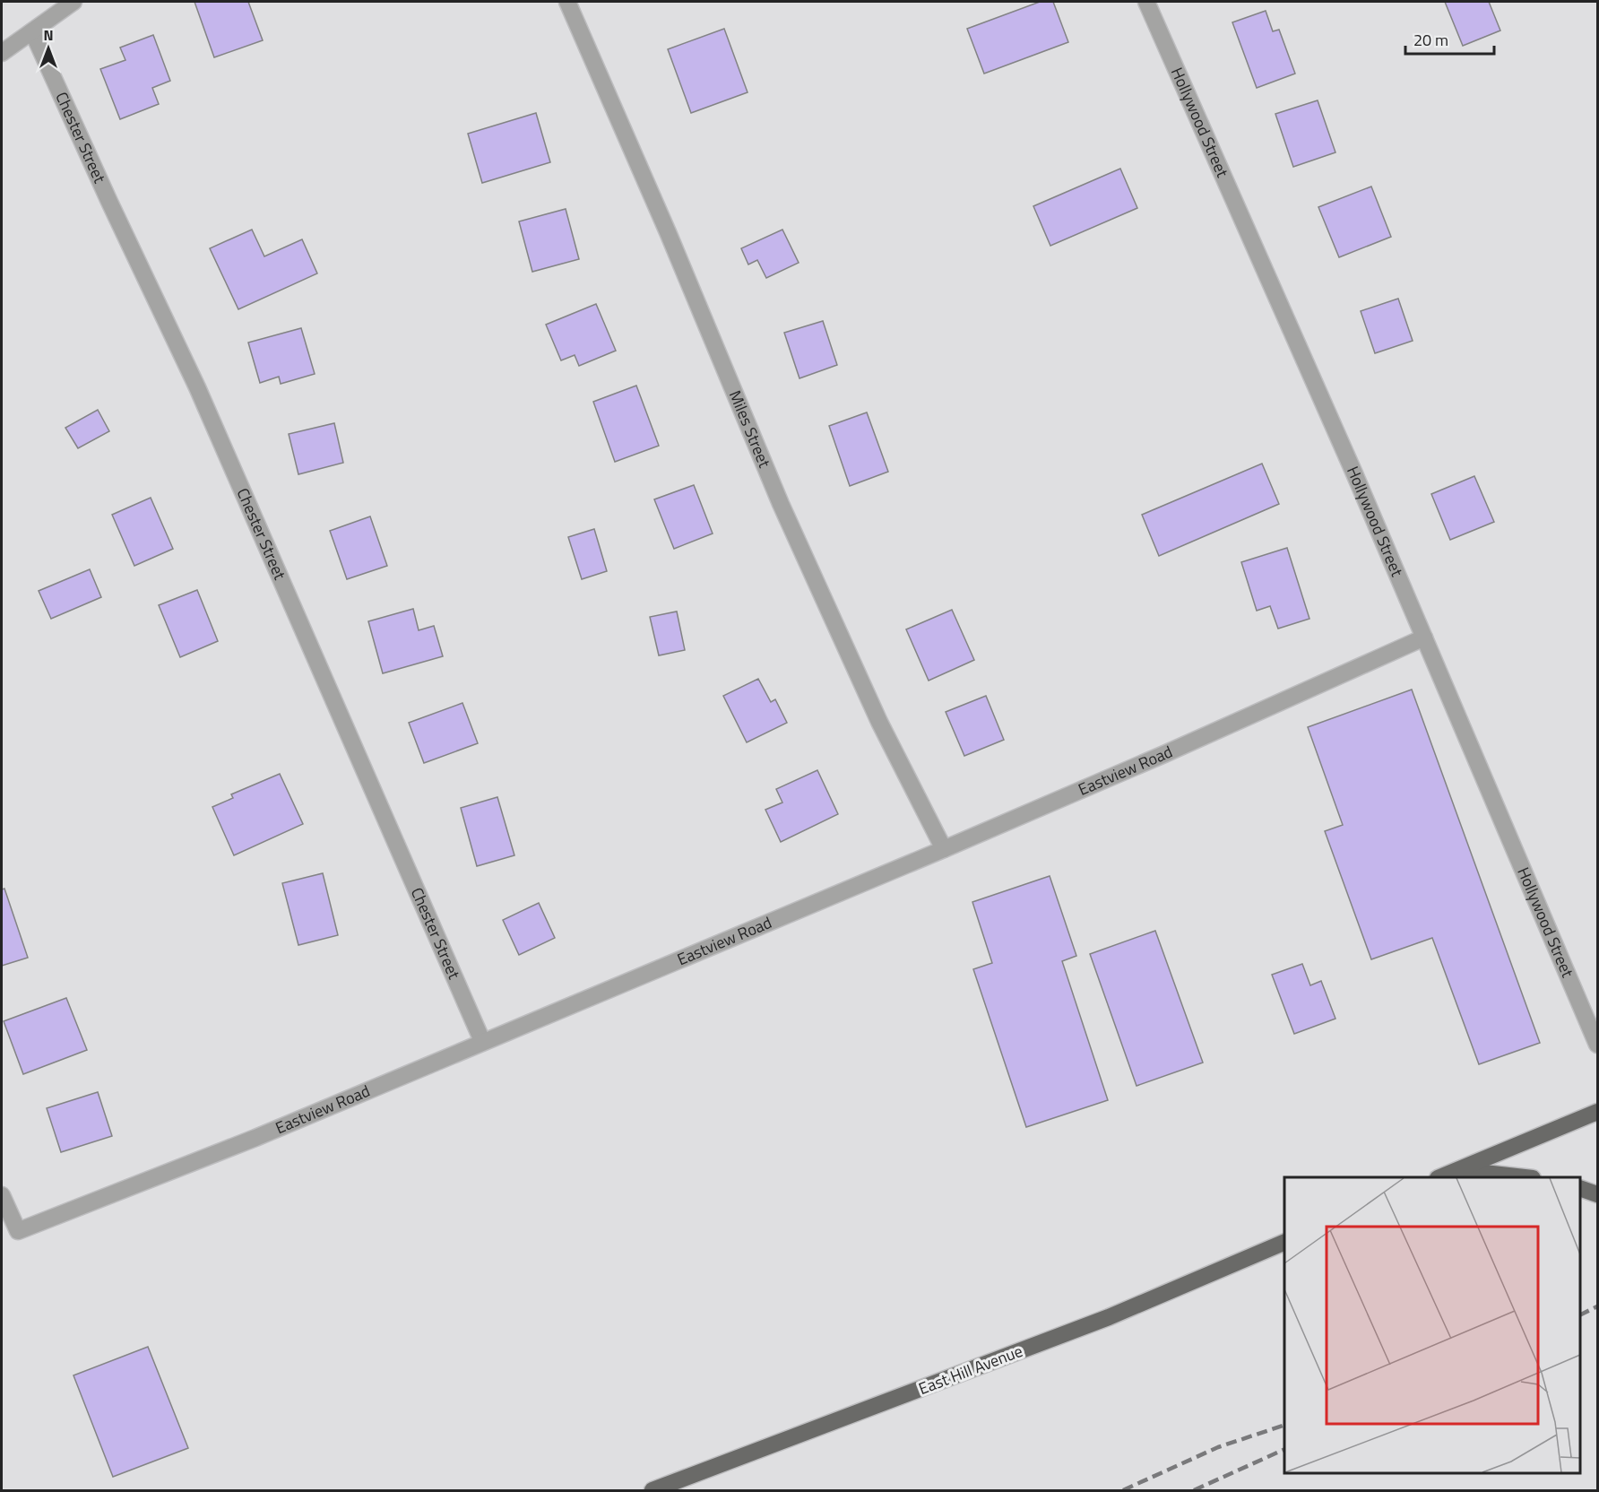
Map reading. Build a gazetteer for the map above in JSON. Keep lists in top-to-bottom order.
{
  "streets": {
    "highway": ["East Hill Avenue"],
    "street": [
      "Hollywood Street",
      "Chester Street",
      "Miles Street",
      "Eastview Road"
    ]
  },
  "crossings": [
    ["Hollywood Street", "Eastview Road"],
    ["Chester Street", "Eastview Road"],
    ["Miles Street", "Eastview Road"]
  ],
  "scale_bar": "20 m",
  "north": "top"
}
